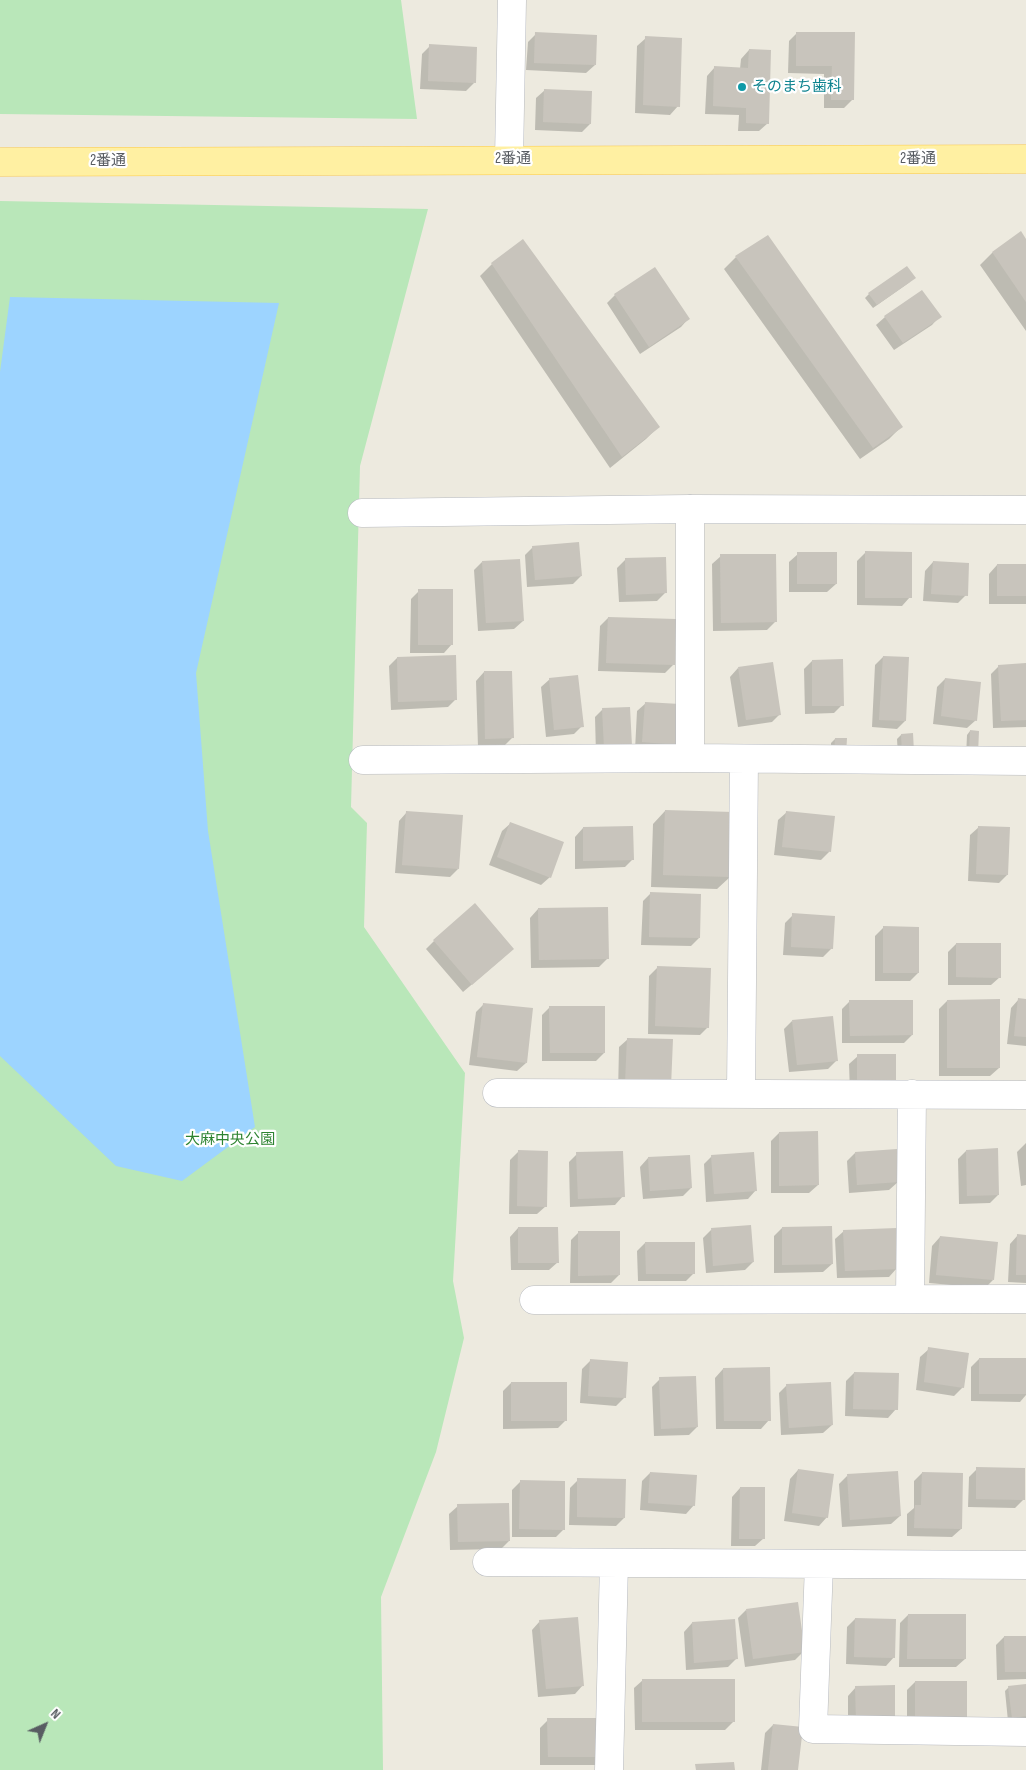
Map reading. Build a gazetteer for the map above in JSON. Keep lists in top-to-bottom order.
{
  "streets": {
    "main road": ["2番通"]
  },
  "parks": ["大麻中央公園"],
  "places": ["そのまち歯科"],
  "north": "top right"
}
